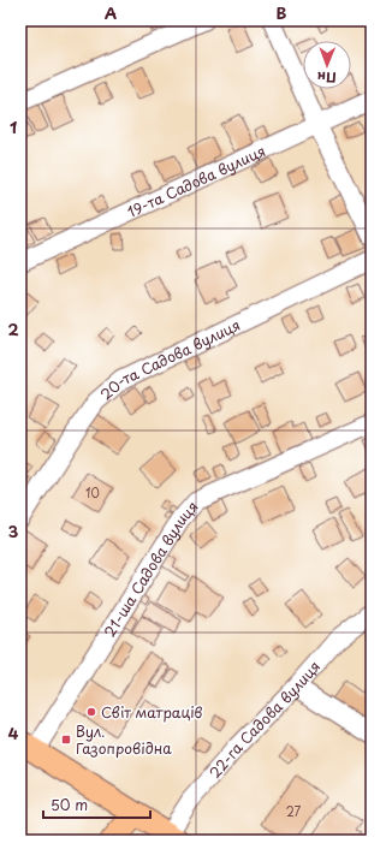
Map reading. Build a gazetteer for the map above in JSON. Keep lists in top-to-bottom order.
{
  "streets": {
    "street": [
      "19-та Садова вулиця",
      "20-та Садова вулиця",
      "21-ша Садова вулиця",
      "22-га Садова вулиця"
    ]
  },
  "places": {
    "other": ["Світ матраців"],
    "transit": ["Вул. Газопровідна"]
  },
  "house_numbers": ["10", "27"],
  "scale_bar": "50 m",
  "north": "bottom",
  "grid": {
    "columns": ["A", "B"],
    "rows": [
      "1",
      "2",
      "3",
      "4"
    ]
  }
}
